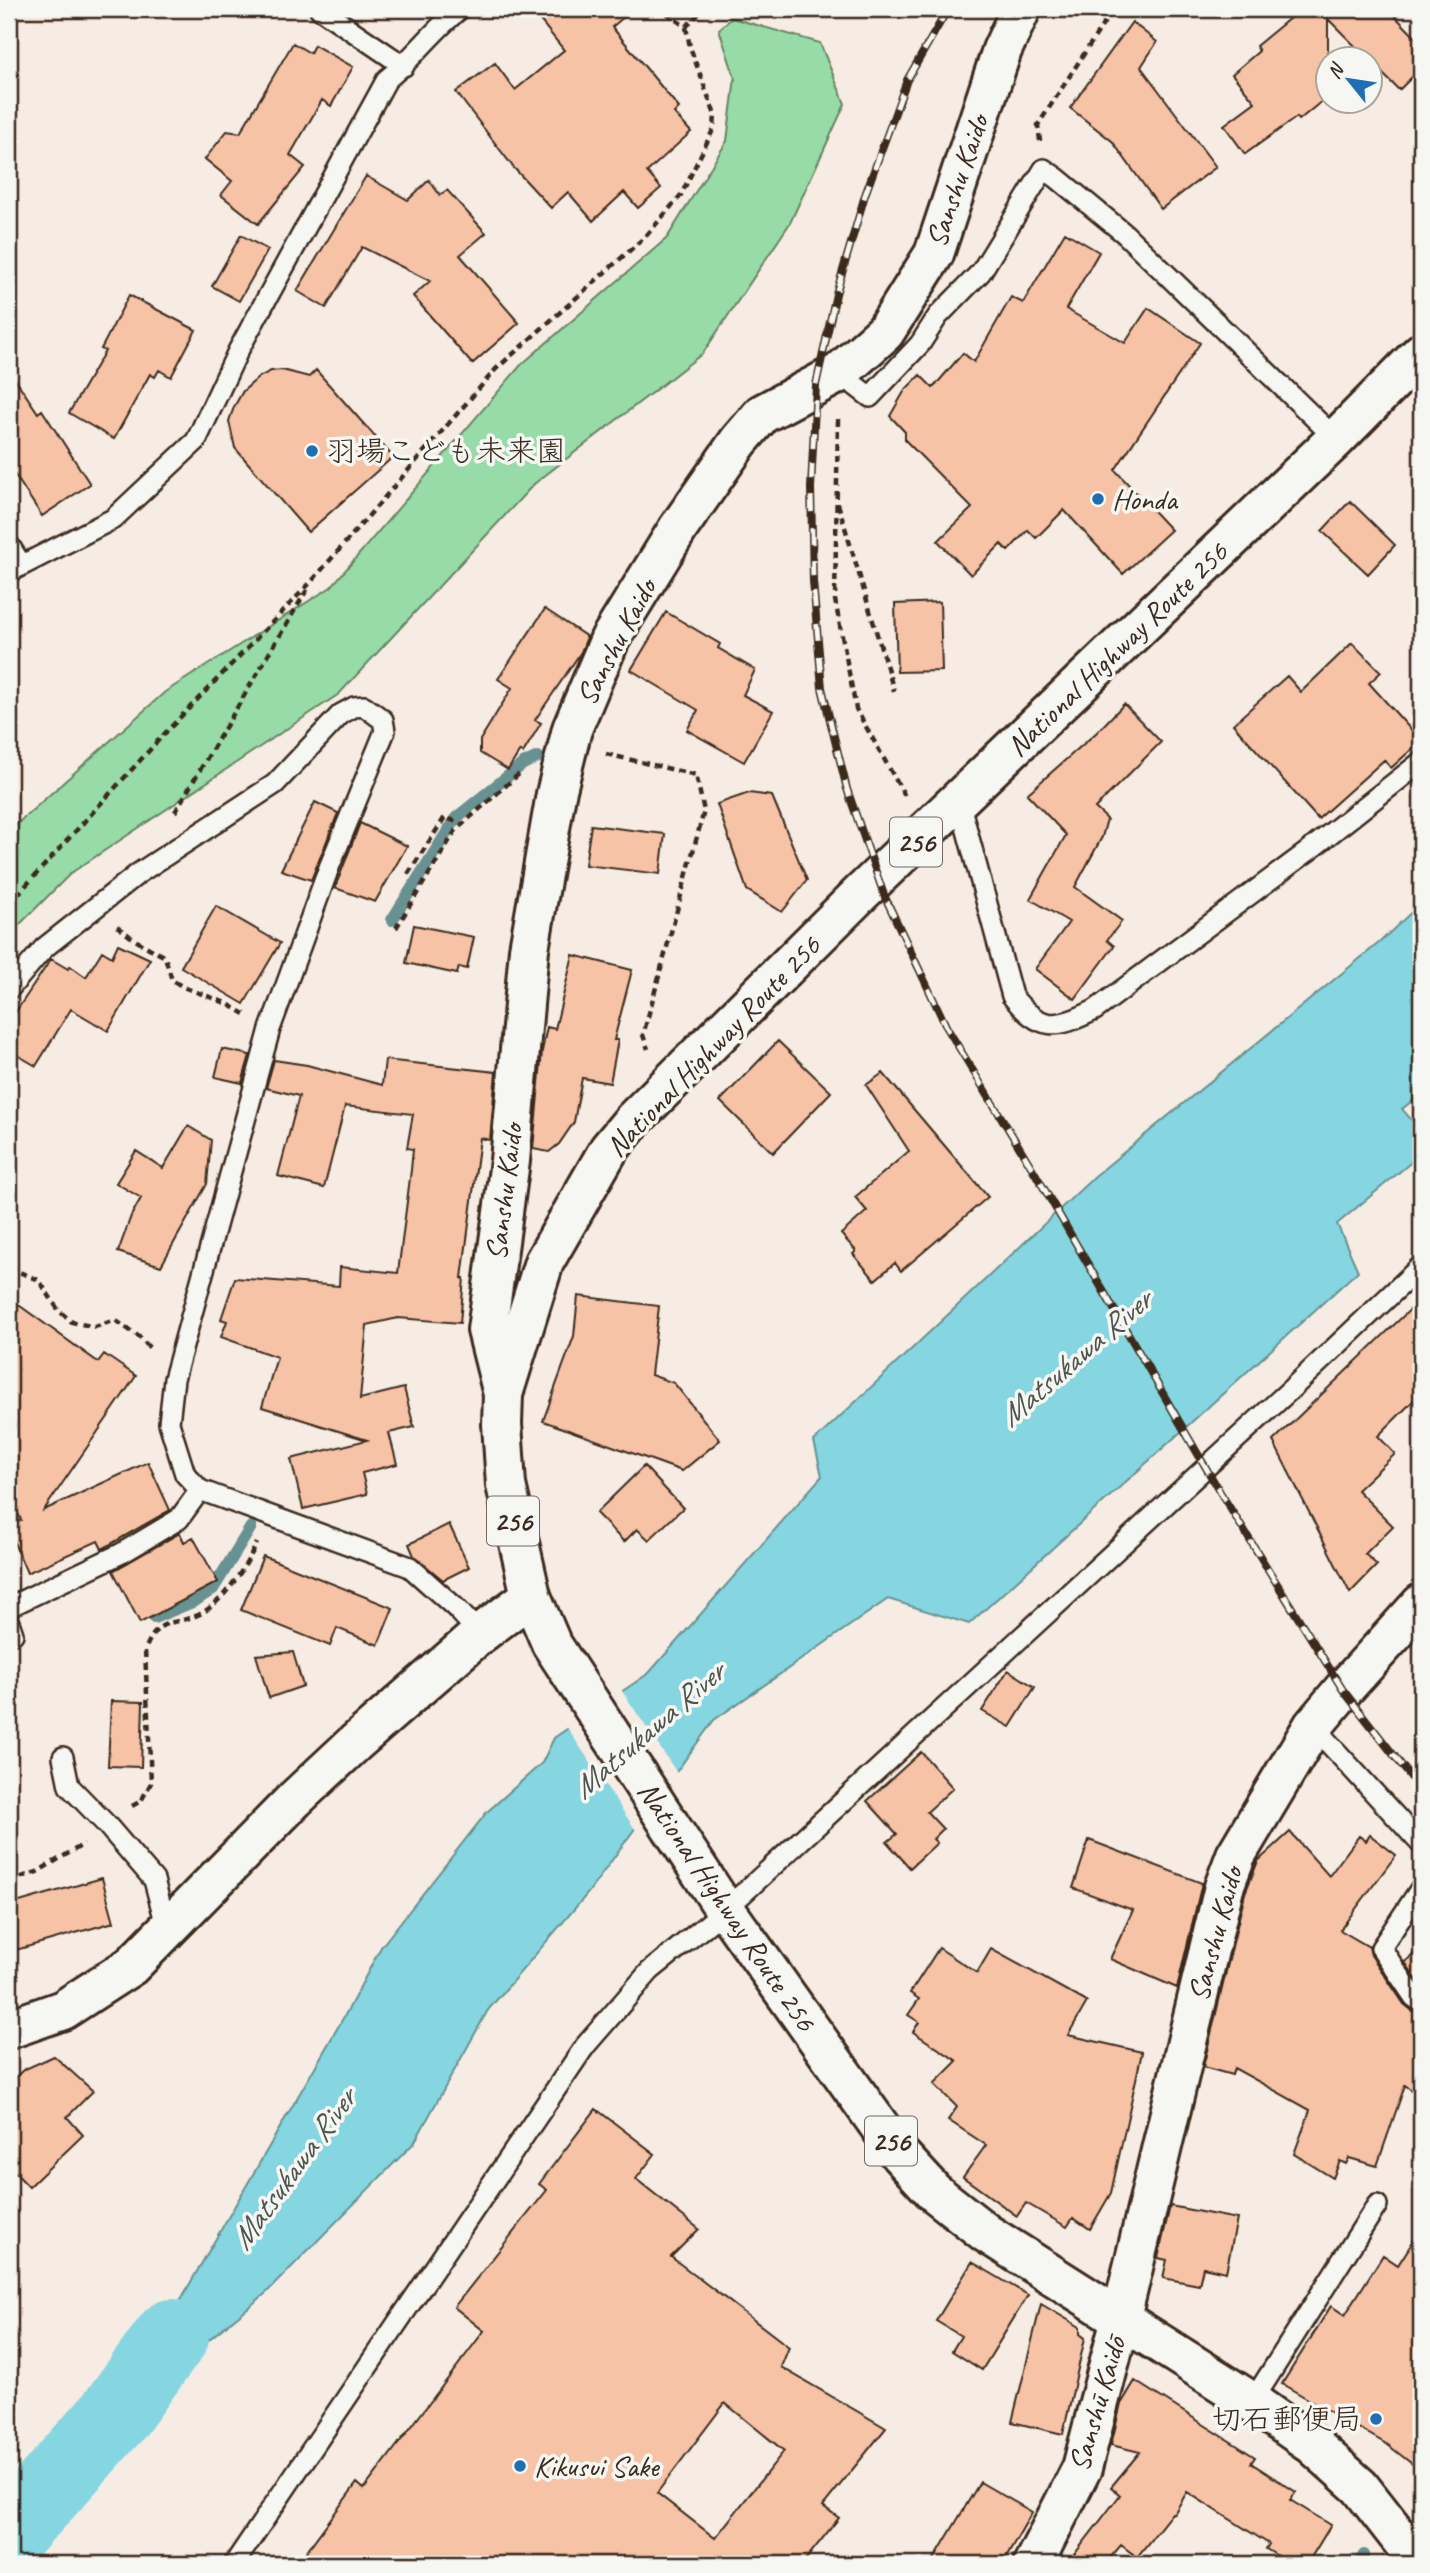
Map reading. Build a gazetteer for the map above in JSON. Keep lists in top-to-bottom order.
{
  "streets": {
    "main road": [
      "Sanshu Kaido",
      "National Highway Route 256",
      "256",
      "Sanshū Kaidō"
    ]
  },
  "crossings": [
    ["Sanshu Kaido", "National Highway Route 256"],
    ["Sanshu Kaido", "Sanshū Kaidō"],
    ["National Highway Route 256", "Sanshū Kaidō"]
  ],
  "water": ["Matsukawa River"],
  "places": [
    "羽場こども未来園",
    "Honda",
    "切石郵便局",
    "Kikusui Sake"
  ],
  "north": "top left"
}
